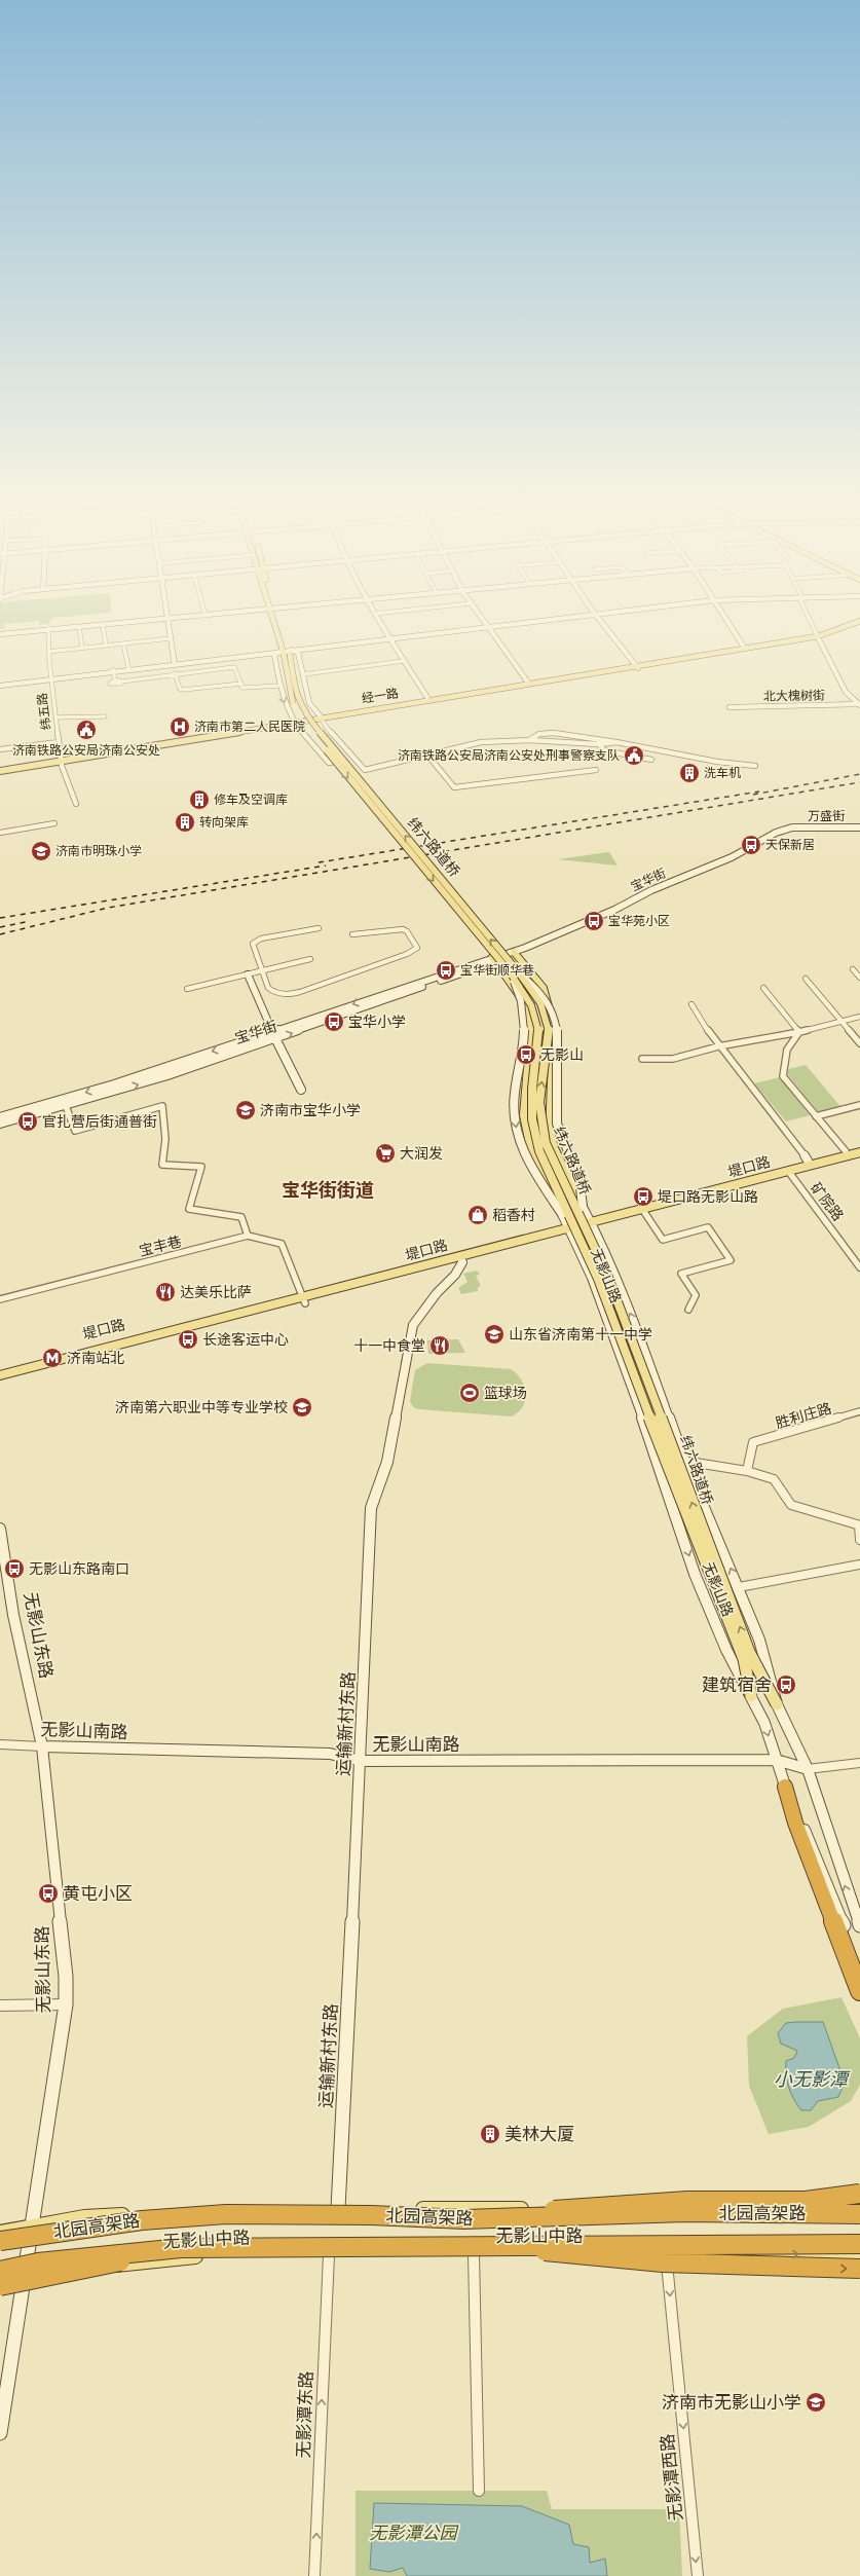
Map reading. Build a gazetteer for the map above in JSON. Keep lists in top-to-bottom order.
{
  "streets": {
    "highway": ["北园高架路"],
    "main road": [
      "经一路",
      "纬六路道桥",
      "堤口路",
      "无影山中路"
    ],
    "street": [
      "北大槐树街",
      "纬五路",
      "万盛街",
      "宝华街",
      "矿院路",
      "宝丰巷",
      "无影山路",
      "胜利庄路",
      "无影山东路",
      "运输新村东路",
      "无影山南路",
      "无影潭东路",
      "无影潭西路"
    ]
  },
  "crossings": [
    ["经一路", "纬五路"],
    ["万盛街", "宝华街"],
    ["纬六路道桥", "无影山路"],
    ["堤口路", "矿院路"],
    ["堤口路", "宝丰巷"],
    ["堤口路", "无影山路"],
    ["无影山路", "无影山南路"],
    ["无影山东路", "无影山南路"],
    ["无影山东路", "无影山中路"],
    ["运输新村东路", "无影山南路"],
    ["运输新村东路", "无影山中路"],
    ["北园高架路", "无影山中路"],
    ["无影山中路", "无影潭东路"],
    ["无影山中路", "无影潭西路"]
  ],
  "one_way": ["无影潭东路", "无影潭西路"],
  "districts": ["宝华街街道"],
  "water": ["小无影潭"],
  "parks": ["无影潭公园"],
  "places": {
    "hospital": ["济南市第二人民医院"],
    "public building": ["济南铁路公安局济南公安处", "济南铁路公安局济南公安处刑事警察支队"],
    "building": [
      "洗车机",
      "修车及空调库",
      "转向架库",
      "美林大厦"
    ],
    "bus stop": [
      "天保新居",
      "宝华苑小区",
      "宝华街顺华巷",
      "宝华小学",
      "无影山",
      "官扎营后街通普街",
      "堤口路无影山路",
      "长途客运中心",
      "无影山东路南口",
      "建筑宿舍",
      "黄屯小区"
    ],
    "school or university": [
      "济南市明珠小学",
      "济南市宝华小学",
      "山东省济南第十一中学",
      "济南第六职业中等专业学校",
      "济南市无影山小学"
    ],
    "supermarket": ["大润发"],
    "shop": ["稻香村"],
    "restaurant": ["达美乐比萨", "十一中食堂"],
    "metro station": ["济南站北"],
    "sports": ["篮球场"]
  }
}
